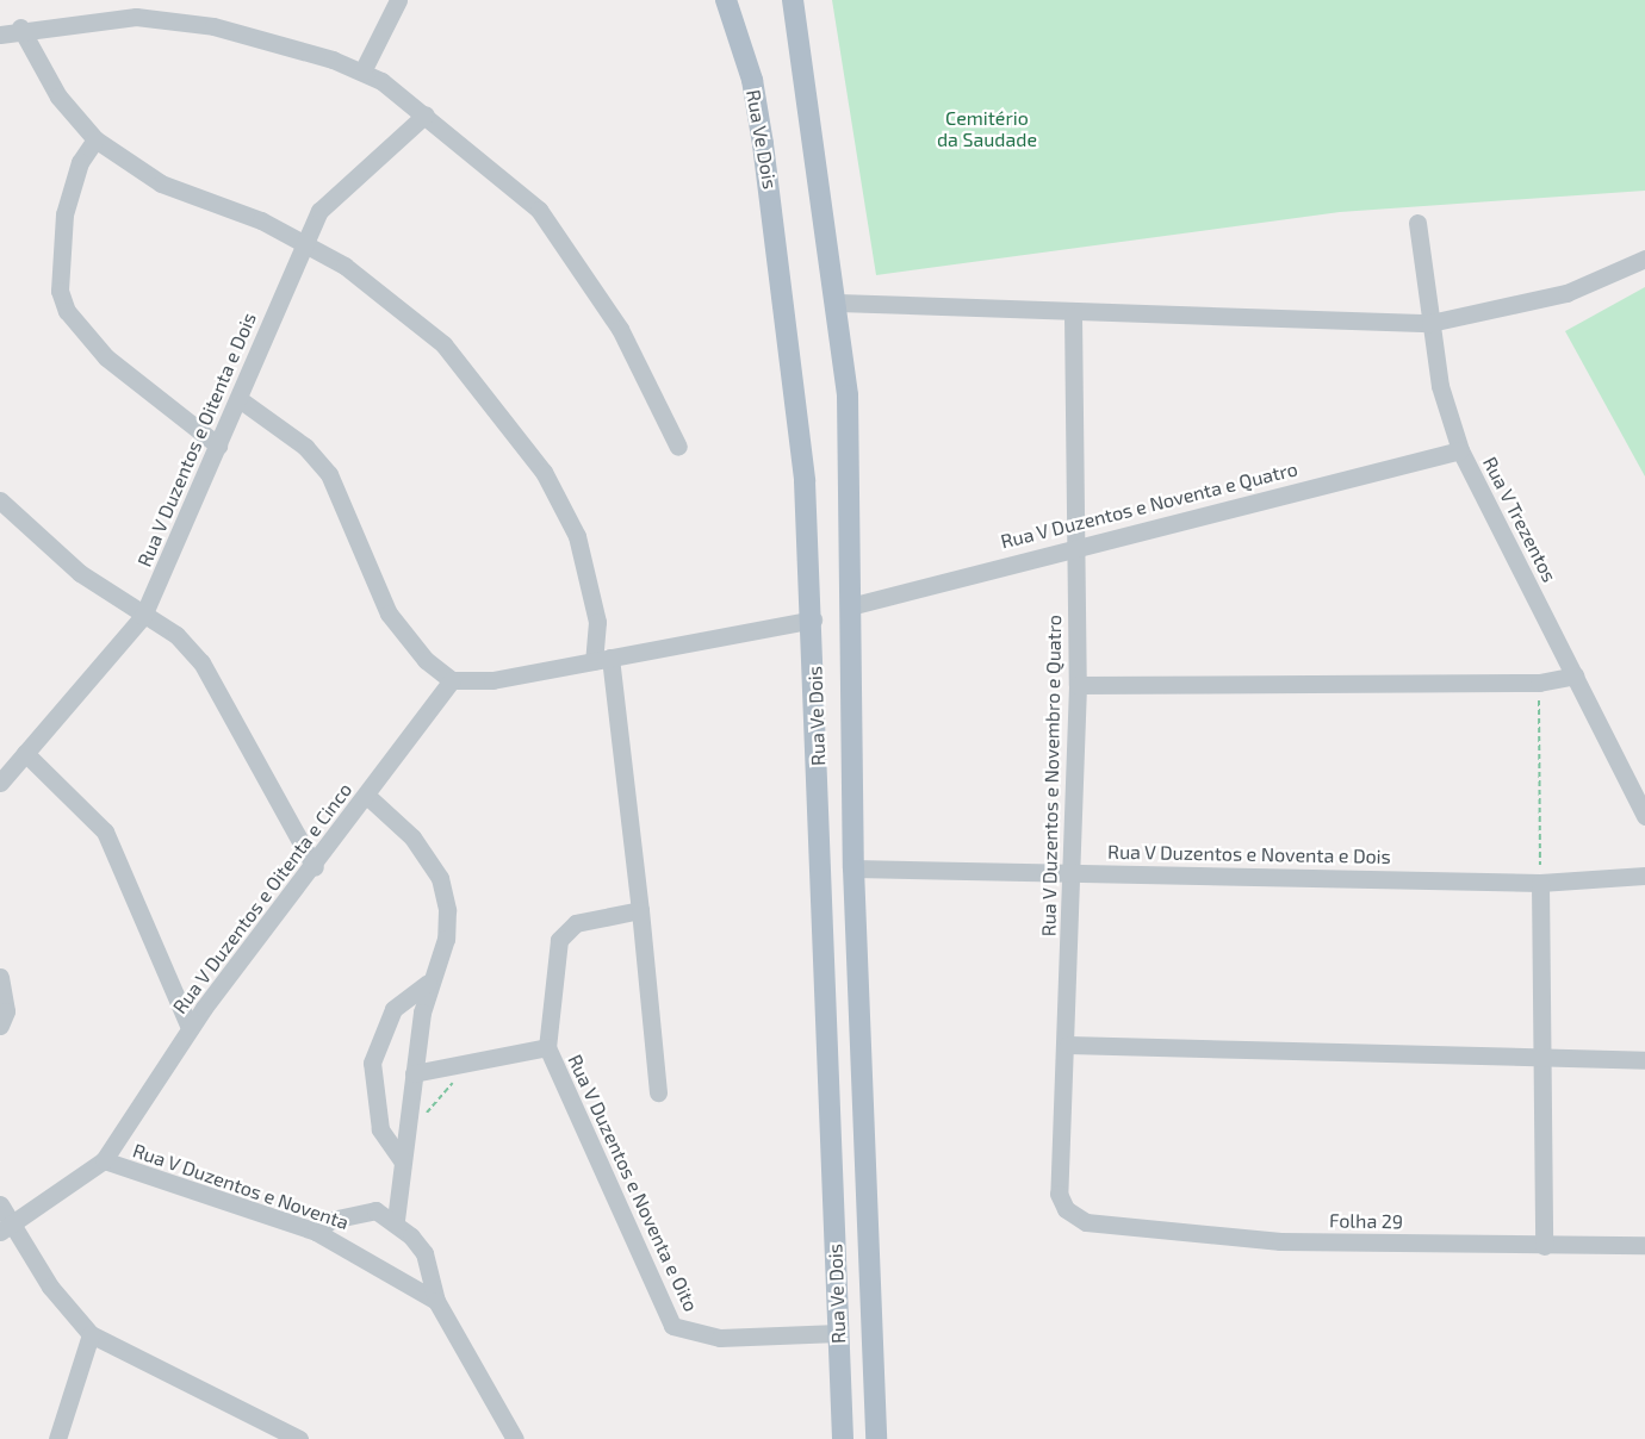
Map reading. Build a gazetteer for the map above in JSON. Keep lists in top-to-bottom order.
{
  "streets": {
    "main road": ["Rua Ve Dois"],
    "street": [
      "Rua V Duzentos e Oitenta e Dois",
      "Rua V Duzentos e Noventa e Quatro",
      "Rua V Trezentos",
      "Rua V Duzentos e Novembro e Quatro",
      "Rua V Duzentos e Noventa e Dois",
      "Rua V Duzentos e Oitenta e Cinco",
      "Rua V Duzentos e Noventa e Oito",
      "Rua V Duzentos e Noventa",
      "Folha 29"
    ]
  },
  "crossings": [
    ["Rua Ve Dois", "Rua V Duzentos e Noventa e Quatro"],
    ["Rua Ve Dois", "Rua V Duzentos e Noventa e Dois"],
    ["Rua Ve Dois", "Rua V Duzentos e Noventa e Oito"],
    ["Rua V Duzentos e Noventa e Quatro", "Rua V Trezentos"],
    ["Rua V Duzentos e Noventa e Quatro", "Rua V Duzentos e Novembro e Quatro"],
    ["Rua V Duzentos e Novembro e Quatro", "Rua V Duzentos e Noventa e Dois"],
    ["Rua V Duzentos e Novembro e Quatro", "Folha 29"],
    ["Rua V Duzentos e Oitenta e Cinco", "Rua V Duzentos e Noventa"]
  ],
  "parks": ["Cemitério da Saudade"]
}
